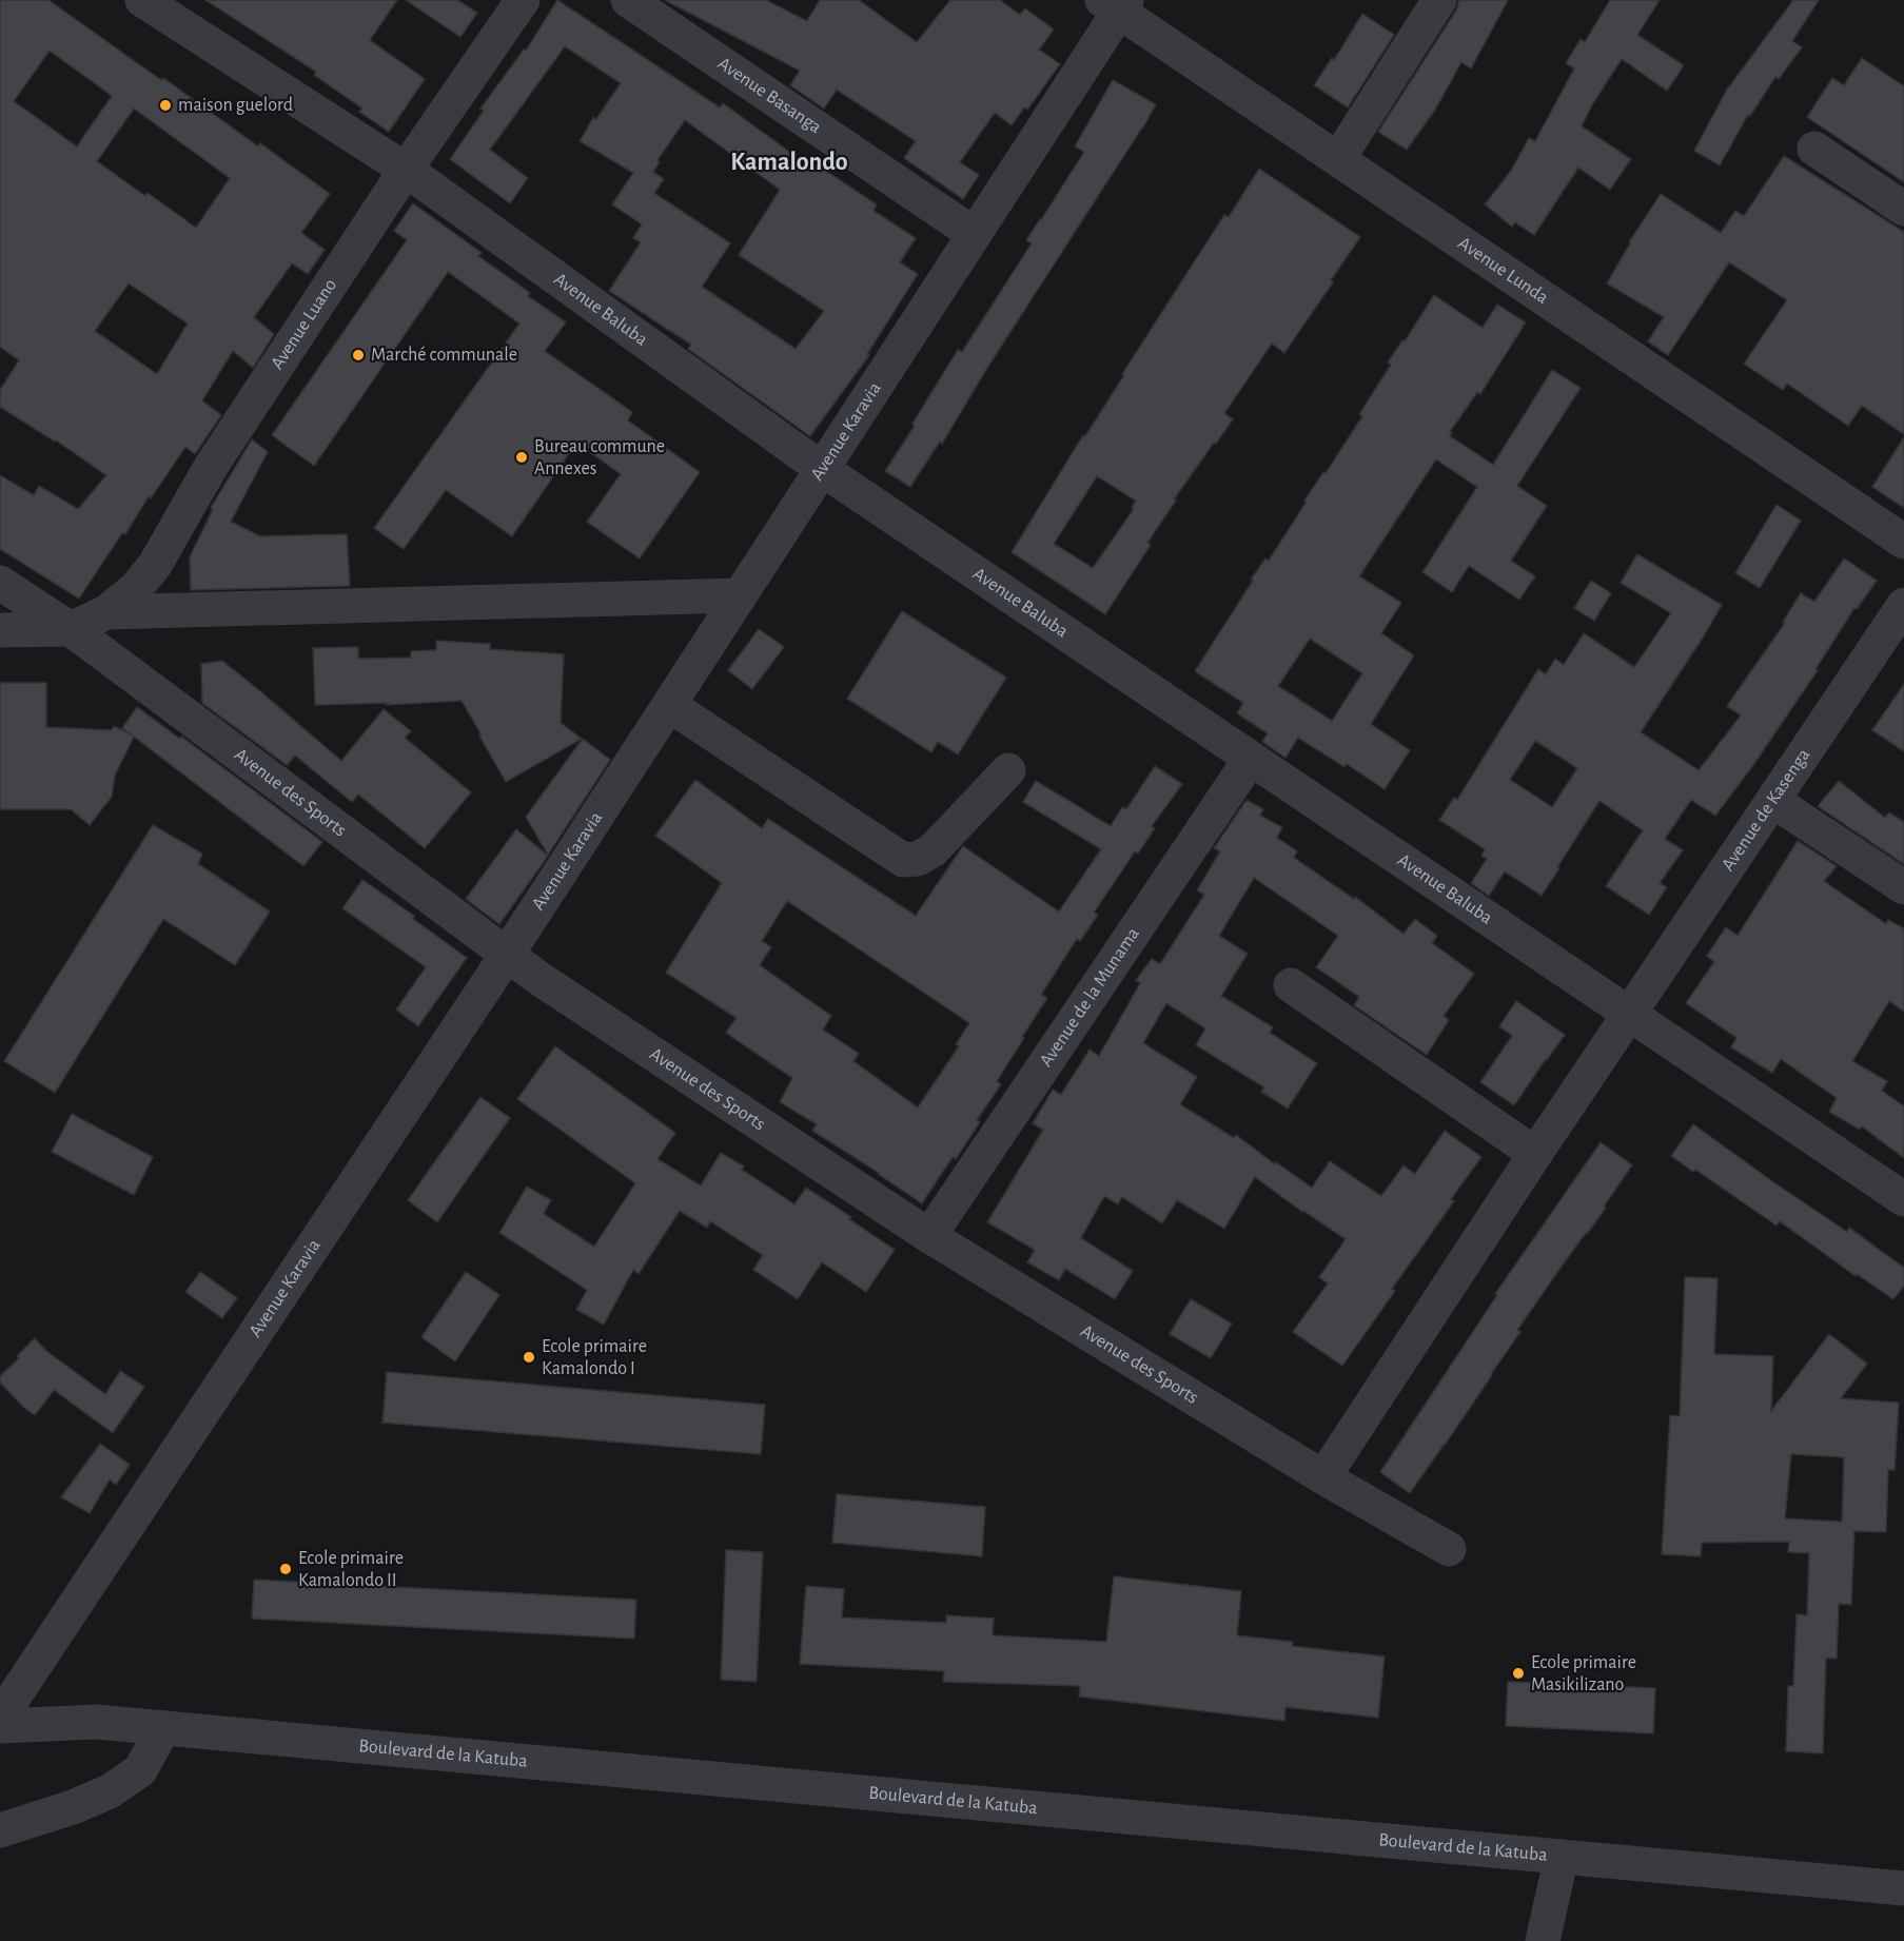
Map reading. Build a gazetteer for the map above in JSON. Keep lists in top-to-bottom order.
{
  "streets": {
    "street": [
      "Avenue Basanga",
      "Avenue Lunda",
      "Avenue Baluba",
      "Avenue Luano",
      "Avenue Karavia",
      "Avenue des Sports",
      "Avenue de Kasenga",
      "Avenue de la Munama",
      "Boulevard de la Katuba"
    ]
  },
  "crossings": [
    ["Avenue Basanga", "Avenue Karavia"],
    ["Avenue Lunda", "Avenue Karavia"],
    ["Avenue Baluba", "Avenue Luano"],
    ["Avenue Baluba", "Avenue Karavia"],
    ["Avenue Baluba", "Avenue de Kasenga"],
    ["Avenue Baluba", "Avenue de la Munama"],
    ["Avenue Luano", "Avenue des Sports"],
    ["Avenue Karavia", "Avenue des Sports"],
    ["Avenue des Sports", "Avenue de Kasenga"],
    ["Avenue des Sports", "Avenue de la Munama"]
  ],
  "districts": ["Kamalondo"],
  "places": [
    "maison guelord",
    "Marché communale",
    "Bureau commune Annexes",
    "Ecole primaire Kamalondo I",
    "Ecole primaire Kamalondo II",
    "Ecole primaire Masikilizano"
  ]
}
